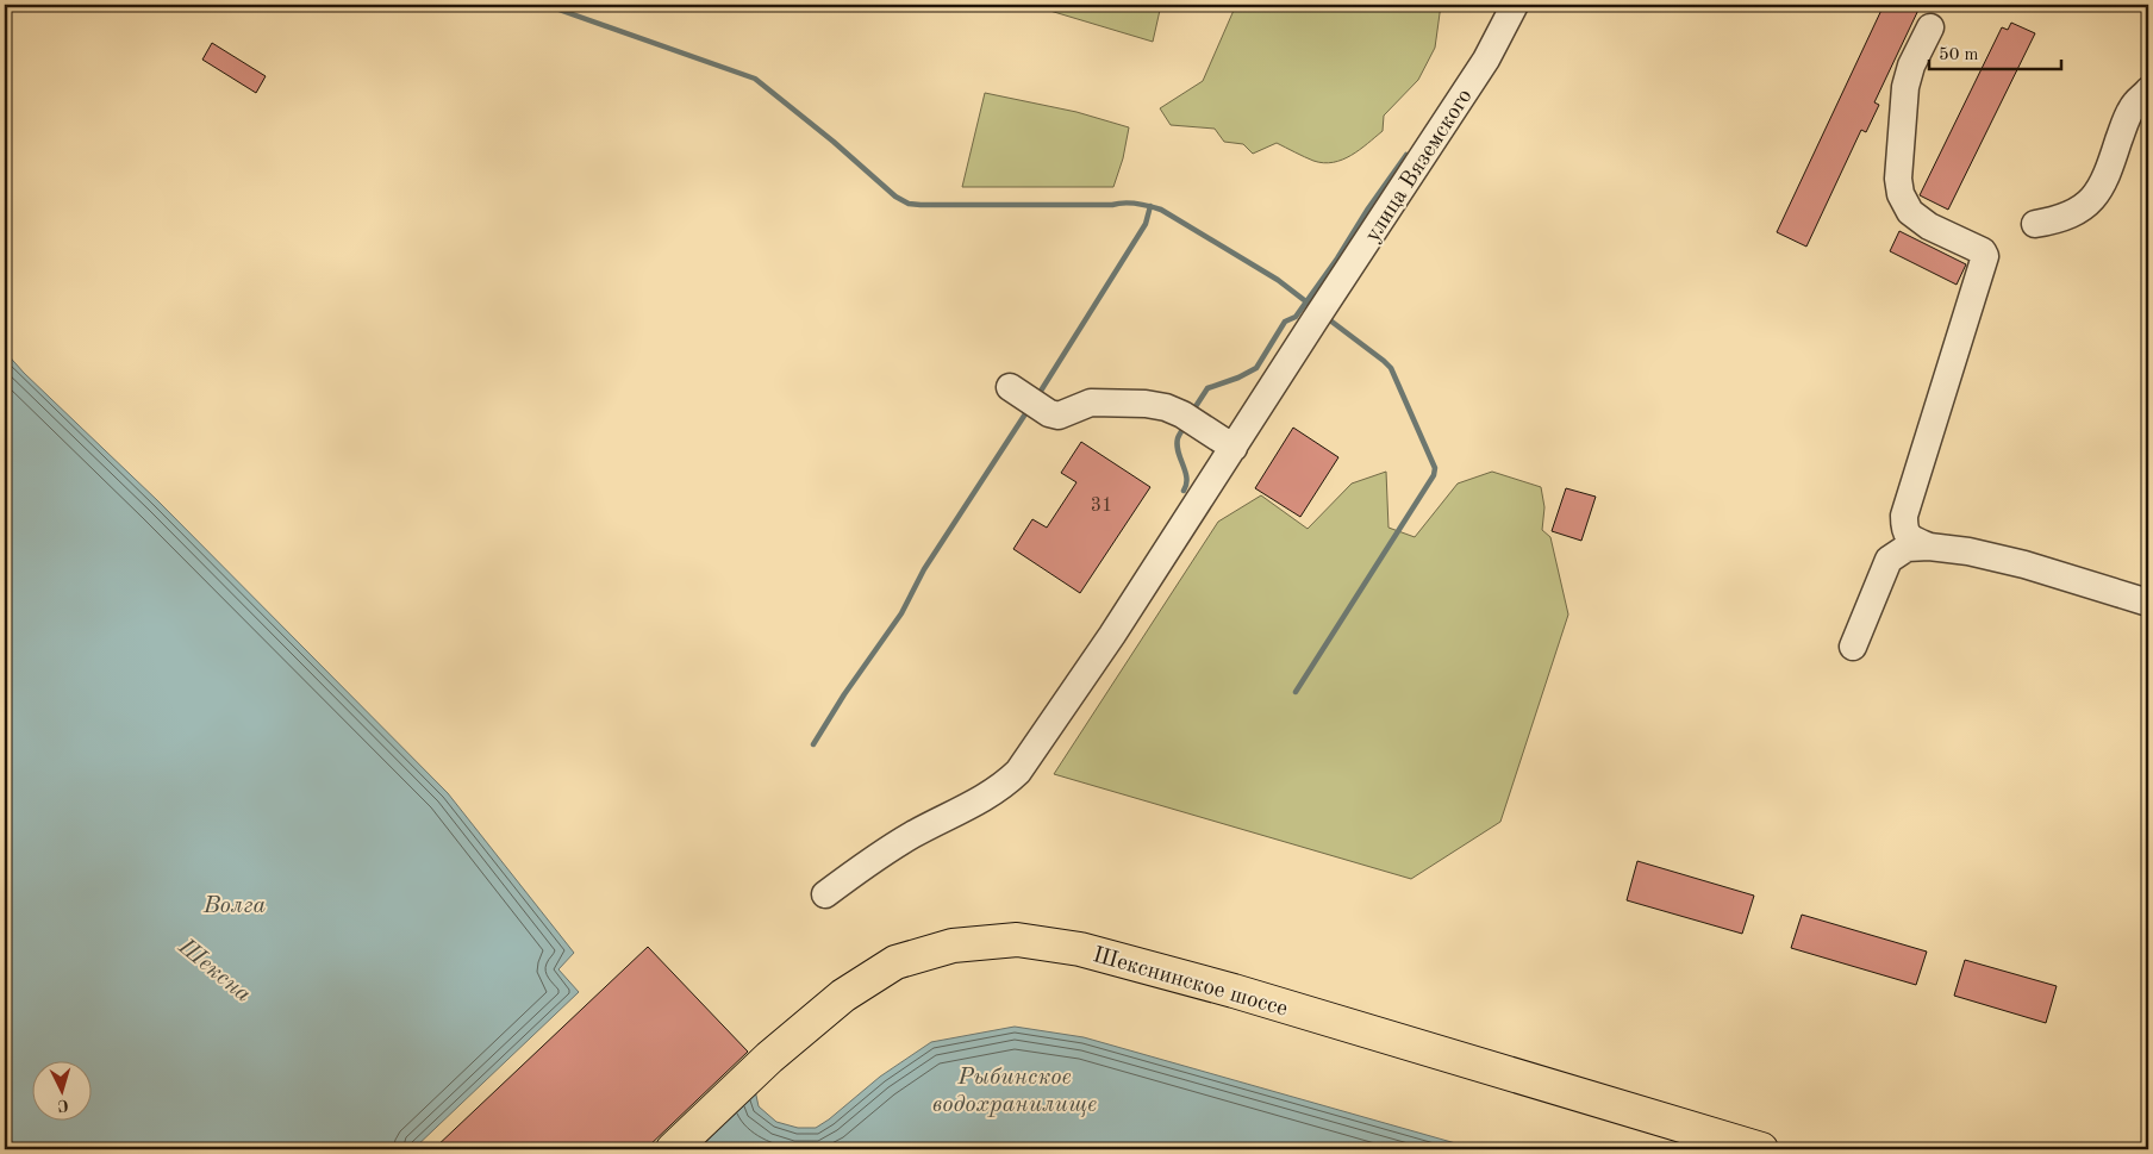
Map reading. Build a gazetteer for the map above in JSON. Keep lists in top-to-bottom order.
{
  "streets": {
    "main road": ["Шекснинское шоссе"],
    "street": ["улица Вяземского"]
  },
  "water": ["Волга", "Шексна", "Рыбинское водохранилище"],
  "house_numbers": ["31"],
  "scale_bar": "50 m",
  "north": "bottom"
}
